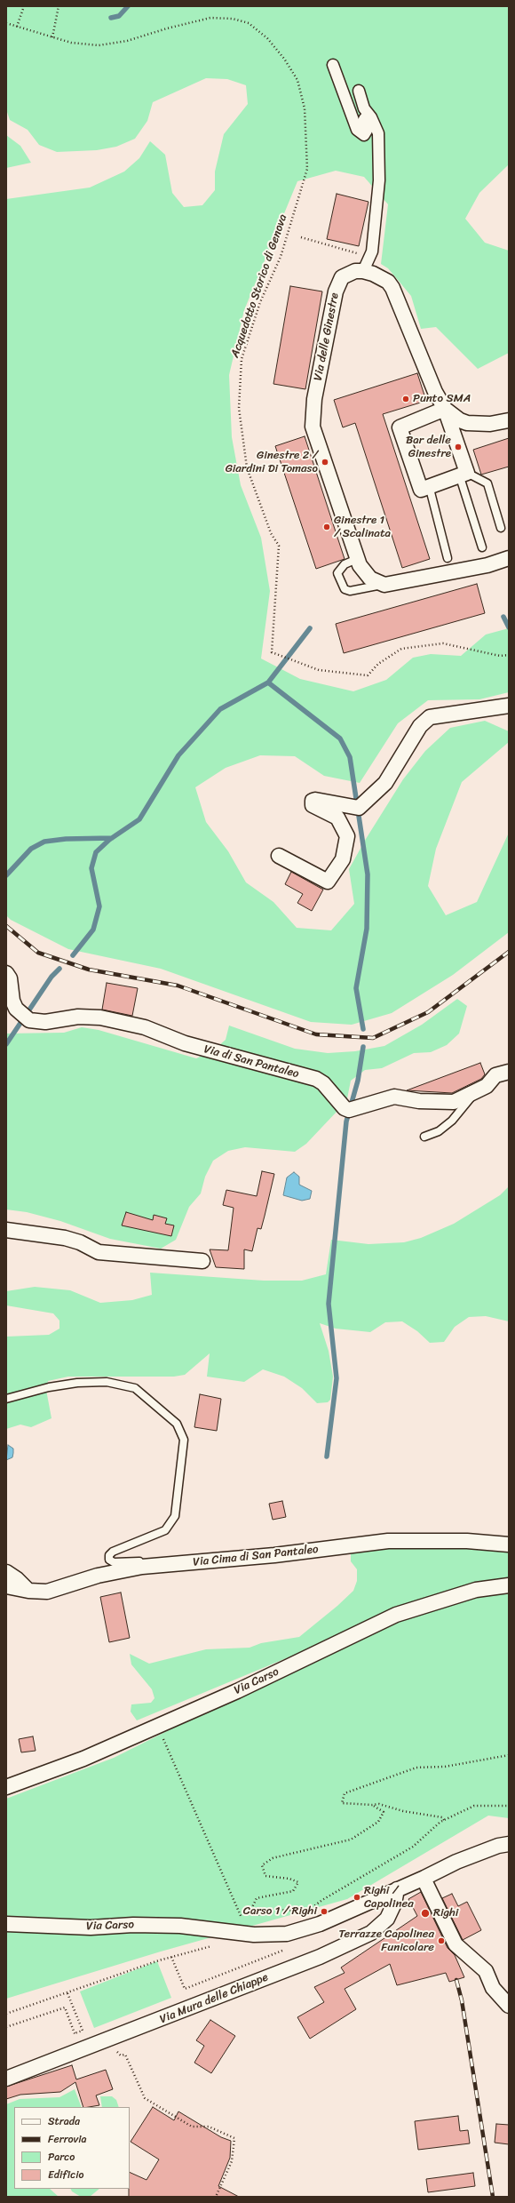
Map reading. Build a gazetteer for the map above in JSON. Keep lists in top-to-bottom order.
{
  "streets": {
    "street": [
      "Via delle Ginestre",
      "Via di San Pantaleo",
      "Via Cima di San Pantaleo",
      "Via Carso",
      "Via Mura delle Chiappe"
    ],
    "path": ["Acquedotto Storico di Genova"]
  },
  "crossings": [
    ["Via Carso", "Via Mura delle Chiappe"]
  ],
  "places": [
    "Punto SMA",
    "Bar delle Ginestre",
    "Ginestre 2 / Giardini Di Tomaso",
    "Ginestre 1 / Scalinata",
    "Righi / Capolinea",
    "Carso 1 / Righi",
    "Righi",
    "Terrazze Capolinea Funicolare"
  ],
  "legend": [
    "Strada",
    "Ferrovia",
    "Parco",
    "Edificio"
  ]
}
